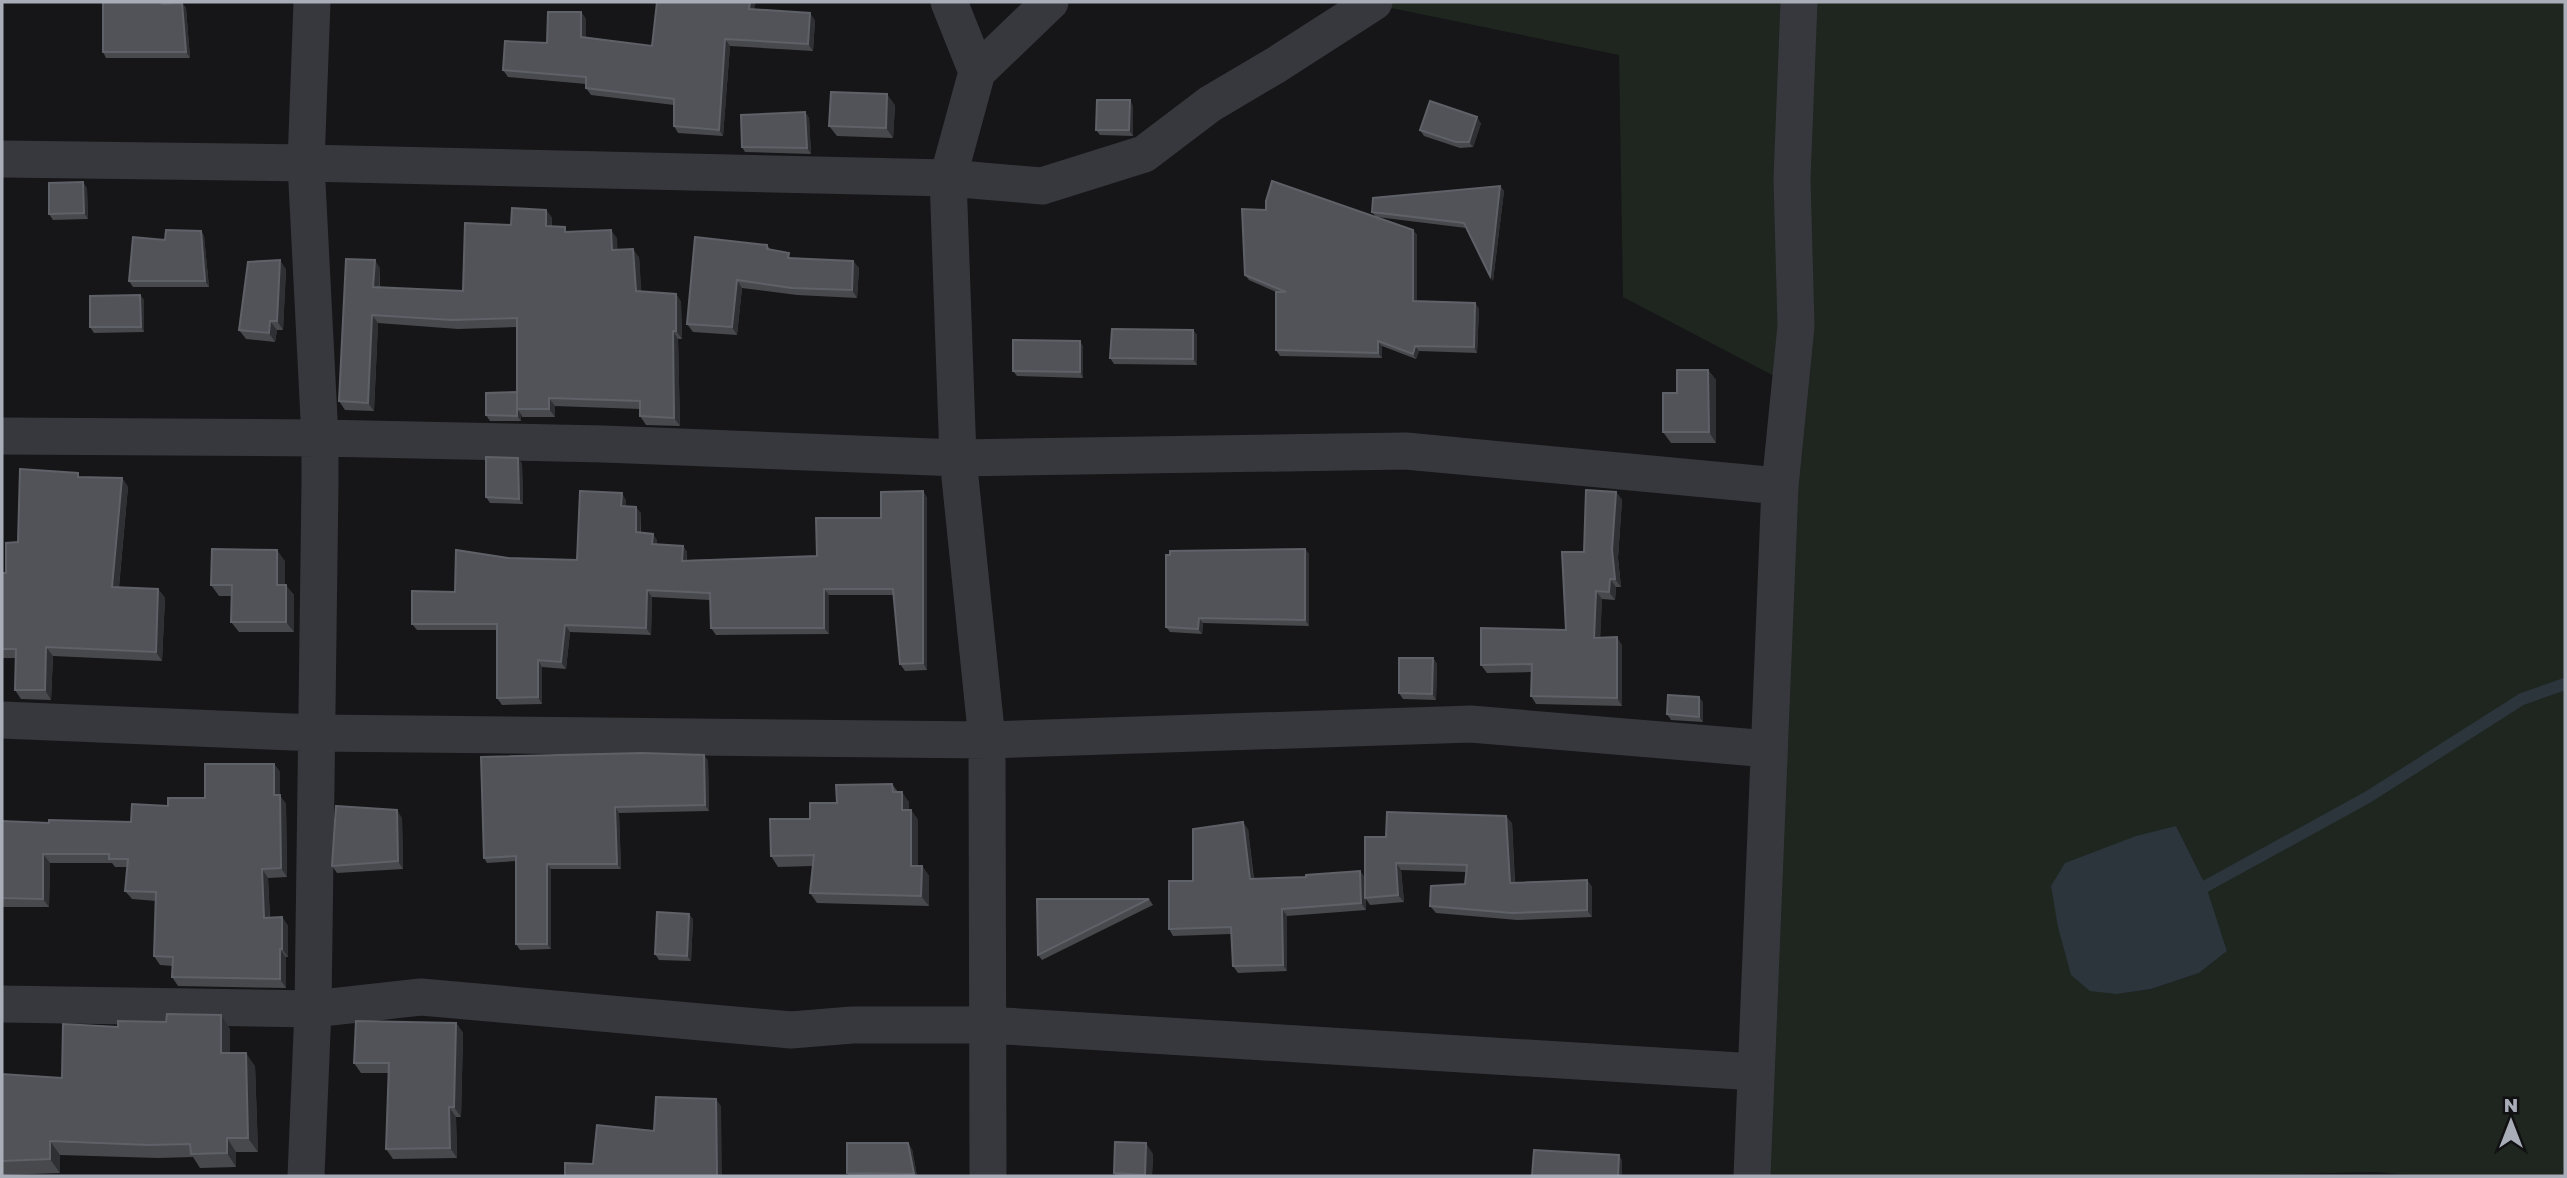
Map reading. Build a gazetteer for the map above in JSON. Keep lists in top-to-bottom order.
{
  "north": "top"
}
